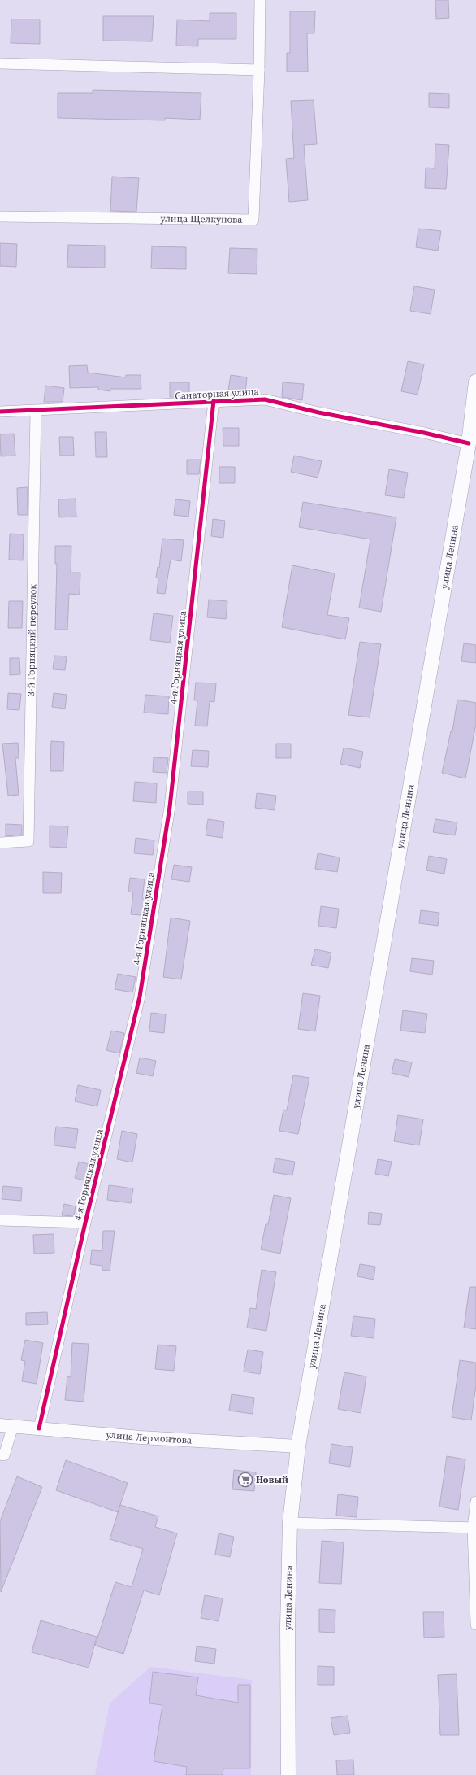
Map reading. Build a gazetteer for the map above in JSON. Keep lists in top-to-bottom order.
{
  "streets": {
    "main road": ["улица Ленина"],
    "street": [
      "улица Щелкунова",
      "Санаторная улица",
      "3-й Горняцкий переулок",
      "4-я Горняцкая улица",
      "улица Лермонтова"
    ]
  },
  "crossings": [
    ["Санаторная улица", "улица Ленина"],
    ["Санаторная улица", "3-й Горняцкий переулок"],
    ["Санаторная улица", "4-я Горняцкая улица"],
    ["улица Ленина", "улица Лермонтова"],
    ["4-я Горняцкая улица", "улица Лермонтова"]
  ],
  "places": {
    "supermarket": ["Новый"]
  }
}
